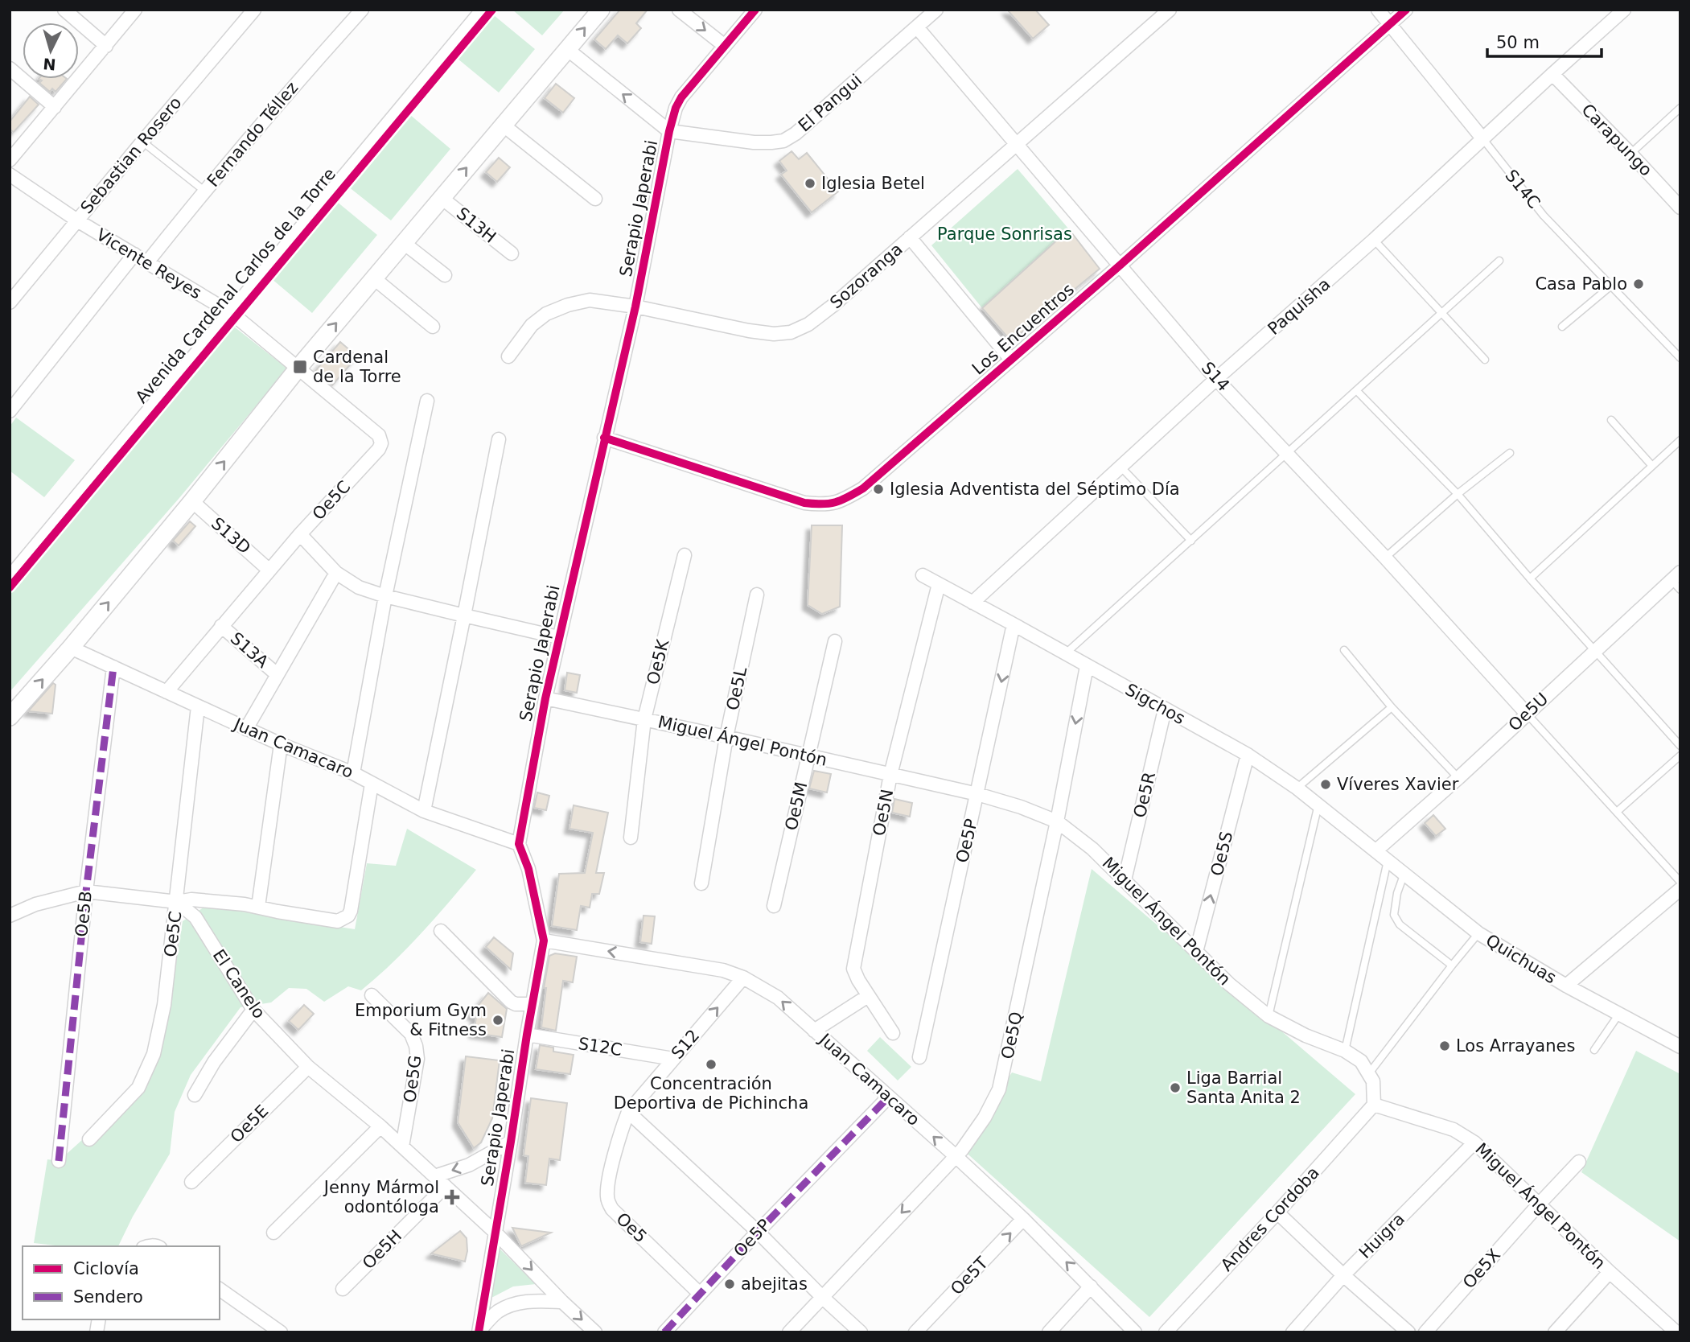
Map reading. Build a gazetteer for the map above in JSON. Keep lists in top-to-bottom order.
{
  "streets": {
    "street": [
      "El Pangui",
      "Fernando Téllez",
      "Carapungo",
      "Sebastian Rosero",
      "S14C",
      "Serapio Japerabi",
      "S13H",
      "Vicente Reyes",
      "Sozoranga",
      "Avenida Cardenal Carlos de la Torre",
      "Paquisha",
      "Los Encuentros",
      "S14",
      "Oe5C",
      "S13D",
      "S13A",
      "Oe5K",
      "Oe5L",
      "Sigchos",
      "Oe5U",
      "Miguel Ángel Pontón",
      "Juan Camacaro",
      "Oe5R",
      "Oe5M",
      "Oe5N",
      "Oe5P",
      "Oe5S",
      "Oe5B",
      "Quichuas",
      "El Canelo",
      "Oe5Q",
      "S12",
      "S12C",
      "Oe5G",
      "Oe5E",
      "Andres Cordoba",
      "Oe5",
      "Huigra",
      "Oe5H",
      "Oe5X",
      "Oe5T"
    ]
  },
  "crossings": [
    ["El Pangui", "Serapio Japerabi"],
    ["El Pangui", "S14"],
    ["Fernando Téllez", "Vicente Reyes"],
    ["Carapungo", "Paquisha"],
    ["Sebastian Rosero", "Vicente Reyes"],
    ["S14C", "Paquisha"],
    ["S14C", "Los Encuentros"],
    ["Serapio Japerabi", "Sozoranga"],
    ["Serapio Japerabi", "Los Encuentros"],
    ["Serapio Japerabi", "Miguel Ángel Pontón"],
    ["Serapio Japerabi", "Juan Camacaro"],
    ["Serapio Japerabi", "El Canelo"],
    ["Serapio Japerabi", "S12C"],
    ["Vicente Reyes", "Avenida Cardenal Carlos de la Torre"],
    ["Sozoranga", "S14"],
    ["Avenida Cardenal Carlos de la Torre", "Oe5C"],
    ["Paquisha", "S14"],
    ["Paquisha", "Sigchos"],
    ["Los Encuentros", "S14"],
    ["S14", "Oe5U"],
    ["Oe5C", "S13D"],
    ["Oe5C", "S13A"],
    ["Oe5C", "Juan Camacaro"],
    ["Oe5C", "El Canelo"],
    ["Oe5K", "Miguel Ángel Pontón"],
    ["Oe5L", "Miguel Ángel Pontón"],
    ["Sigchos", "Oe5U"],
    ["Sigchos", "Oe5R"],
    ["Sigchos", "Oe5N"],
    ["Sigchos", "Oe5P"],
    ["Sigchos", "Oe5S"],
    ["Sigchos", "Quichuas"],
    ["Sigchos", "Oe5Q"],
    ["Oe5U", "Quichuas"],
    ["Miguel Ángel Pontón", "Oe5R"],
    ["Miguel Ángel Pontón", "Oe5M"],
    ["Miguel Ángel Pontón", "Oe5N"],
    ["Miguel Ángel Pontón", "Oe5P"],
    ["Miguel Ángel Pontón", "Oe5S"],
    ["Miguel Ángel Pontón", "Oe5Q"],
    ["Miguel Ángel Pontón", "Andres Cordoba"],
    ["Miguel Ángel Pontón", "Huigra"],
    ["Miguel Ángel Pontón", "Oe5X"],
    ["Juan Camacaro", "Oe5P"],
    ["Juan Camacaro", "Oe5B"],
    ["Juan Camacaro", "Oe5Q"],
    ["Juan Camacaro", "S12"],
    ["Juan Camacaro", "Oe5T"],
    ["Oe5P", "Oe5"],
    ["El Canelo", "Oe5G"],
    ["El Canelo", "Oe5E"],
    ["El Canelo", "Oe5H"],
    ["S12", "S12C"],
    ["S12", "Oe5"]
  ],
  "one_way": [
    "Juan Camacaro",
    "Oe5S",
    "Oe5Q",
    "S12"
  ],
  "parks": ["Parque Sonrisas"],
  "places": {
    "other": [
      "Iglesia Betel",
      "Casa Pablo",
      "Iglesia Adventista del Séptimo Día",
      "Víveres Xavier",
      "Emporium Gym & Fitness",
      "Los Arrayanes",
      "Concentración Deportiva de Pichincha",
      "Liga Barrial Santa Anita 2",
      "abejitas"
    ],
    "transit": ["Cardenal de la Torre"],
    "health": ["Jenny Mármol odontóloga"]
  },
  "legend": ["Ciclovía", "Sendero"],
  "scale_bar": "50 m",
  "north": "bottom"
}
